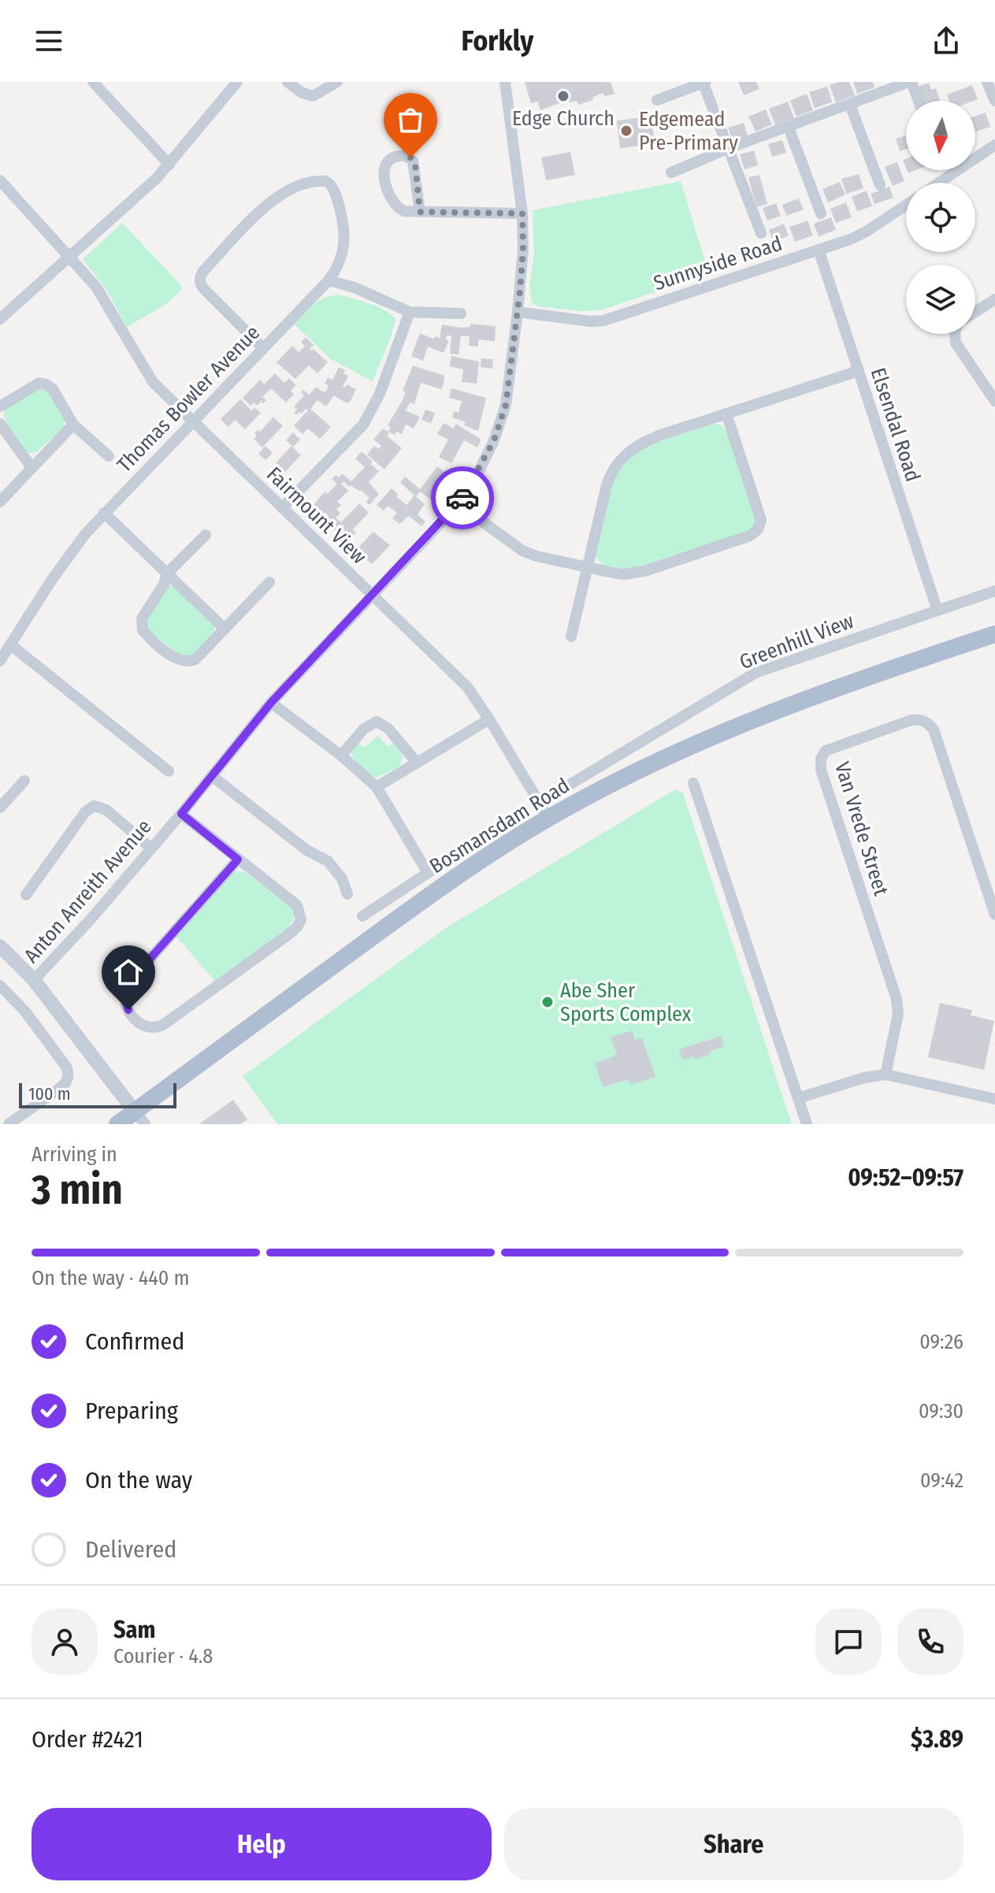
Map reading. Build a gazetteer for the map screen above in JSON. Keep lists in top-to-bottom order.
{
  "streets": {
    "main road": ["Bosmansdam Road"],
    "street": [
      "Sunnyside Road",
      "Thomas Bowler Avenue",
      "Elsendal Road",
      "Fairmount View",
      "Greenhill View",
      "Van Vrede Street",
      "Anton Anreith Avenue"
    ]
  },
  "crossings": [
    ["Sunnyside Road", "Elsendal Road"],
    ["Sunnyside Road", "Anton Anreith Avenue"],
    ["Thomas Bowler Avenue", "Fairmount View"],
    ["Elsendal Road", "Greenhill View"],
    ["Fairmount View", "Bosmansdam Road"],
    ["Fairmount View", "Anton Anreith Avenue"]
  ],
  "places": ["Edge Church", "Edgemead Pre-Primary", "Abe Sher Sports Complex"],
  "scale_bar": "100 m",
  "north": "bottom",
  "page": {
    "header": "Forkly",
    "scale": "100 m",
    "heading": ["3 min", "Arriving in", "09:52–09:57"],
    "panel": [
      "Sam",
      "Courier · 4.8",
      "Order #2421",
      "$3.89"
    ],
    "bar": "On the way · 440 m",
    "list": [
      ["Confirmed", "09:26"],
      ["Preparing", "09:30"],
      ["On the way", "09:42"],
      "Delivered"
    ],
    "buttons": ["Help", "Share"]
  }
}
